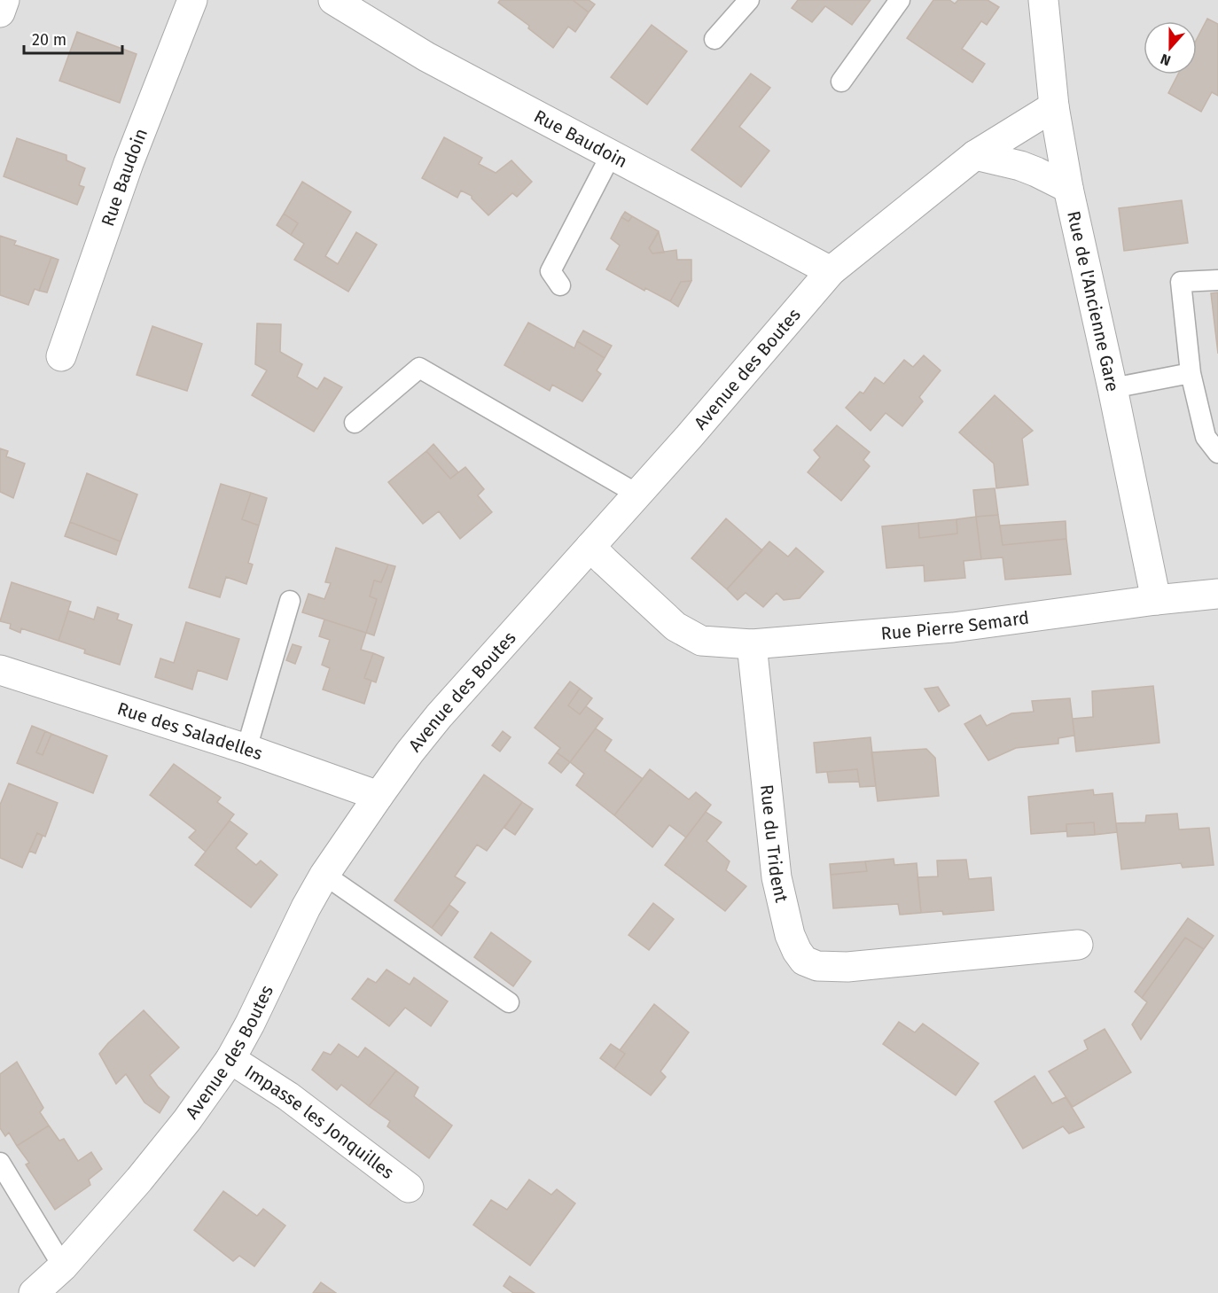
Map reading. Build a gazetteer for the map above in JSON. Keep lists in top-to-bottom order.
{
  "streets": {
    "street": [
      "Rue Baudoin",
      "Rue de l'Ancienne Gare",
      "Avenue des Boutes",
      "Rue Pierre Semard",
      "Rue des Saladelles",
      "Rue du Trident",
      "Impasse les Jonquilles"
    ]
  },
  "crossings": [
    ["Rue Baudoin", "Avenue des Boutes"],
    ["Rue de l'Ancienne Gare", "Avenue des Boutes"],
    ["Rue de l'Ancienne Gare", "Rue Pierre Semard"],
    ["Avenue des Boutes", "Rue des Saladelles"],
    ["Avenue des Boutes", "Impasse les Jonquilles"],
    ["Rue Pierre Semard", "Rue du Trident"]
  ],
  "scale_bar": "20 m",
  "north": "bottom"
}
